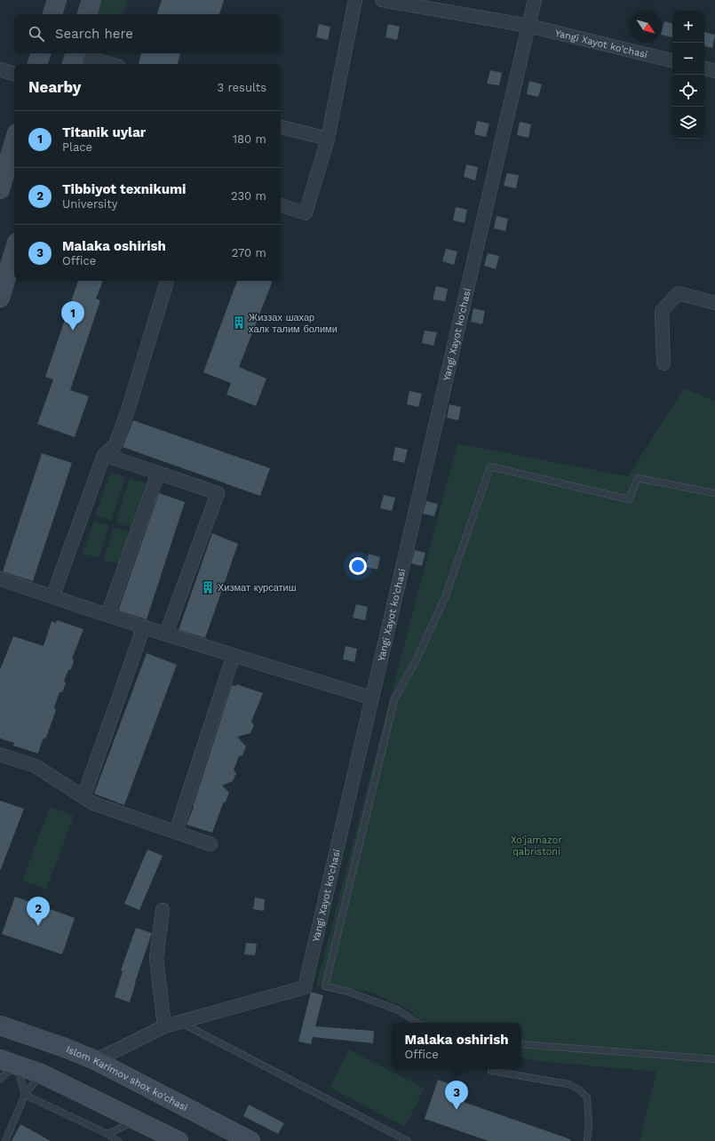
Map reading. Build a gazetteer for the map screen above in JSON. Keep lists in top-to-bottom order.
{
  "streets": {
    "main road": ["Islom Karimov shox ko'chasi"],
    "street": ["Yangi Xayot ko'chasi"]
  },
  "crossings": [
    ["Yangi Xayot ko'chasi", "Islom Karimov shox ko'chasi"]
  ],
  "parks": ["Xo'jamazor qabristoni"],
  "places": {
    "building": ["Жиззах шахар халк талим болими", "Хизмат курсатиш"]
  },
  "north": "bottom right",
  "page": {
    "map_buttons": ["+", "−"],
    "search": "Search here",
    "heading": ["Nearby", "3 results"],
    "list": [
      {
        "mark": "1",
        "name": "Titanik uylar",
        "note": "Place",
        "value": "180 m"
      },
      {
        "mark": "2",
        "name": "Tibbiyot texnikumi",
        "note": "University",
        "value": "230 m"
      },
      {
        "mark": "3",
        "name": "Malaka oshirish",
        "note": "Office",
        "value": "270 m"
      }
    ],
    "pins": ["1", "2", "3"],
    "popup": ["Malaka oshirish", "Office"]
  }
}
